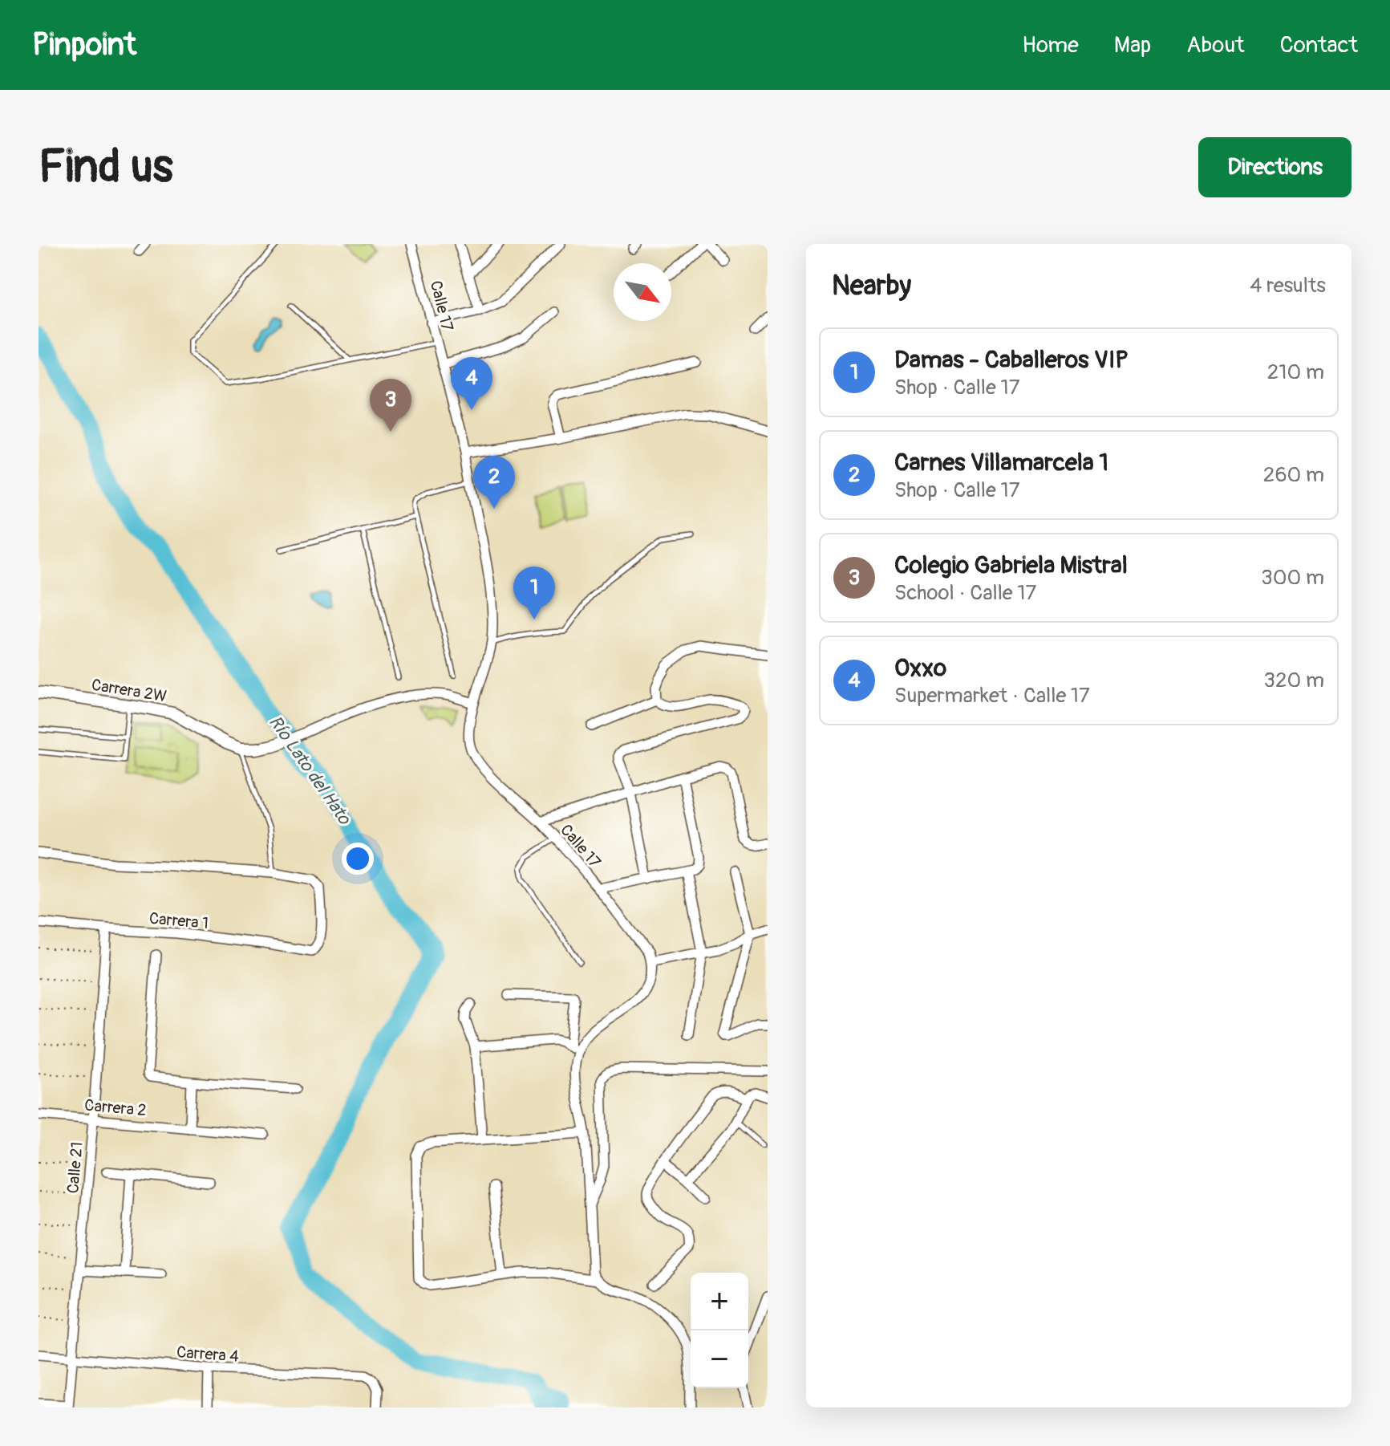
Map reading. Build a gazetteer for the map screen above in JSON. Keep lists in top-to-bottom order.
{
  "streets": {
    "street": [
      "Calle 17",
      "Carrera 2W",
      "Carrera 1",
      "Carrera 2",
      "Calle 21",
      "Carrera 4"
    ]
  },
  "crossings": [
    ["Carrera 1", "Calle 21"],
    ["Carrera 2", "Calle 21"],
    ["Calle 21", "Carrera 4"]
  ],
  "water": ["Río Lato del Hato"],
  "north": "bottom right",
  "page": {
    "header": "Pinpoint",
    "nav": [
      "Home",
      "Map",
      "About",
      "Contact"
    ],
    "buttons": "Directions",
    "title": "Find us",
    "heading": ["Nearby", "4 results"],
    "list": [
      {
        "mark": "1",
        "name": "Damas - Caballeros VIP",
        "note": "Shop · Calle 17",
        "value": "210 m"
      },
      {
        "mark": "2",
        "name": "Carnes Villamarcela 1",
        "note": "Shop · Calle 17",
        "value": "260 m"
      },
      {
        "mark": "3",
        "name": "Colegio Gabriela Mistral",
        "note": "School · Calle 17",
        "value": "300 m"
      },
      {
        "mark": "4",
        "name": "Oxxo",
        "note": "Supermarket · Calle 17",
        "value": "320 m"
      }
    ],
    "pins": [
      "4",
      "3",
      "2",
      "1"
    ],
    "map_buttons": ["+", "−"]
  }
}
